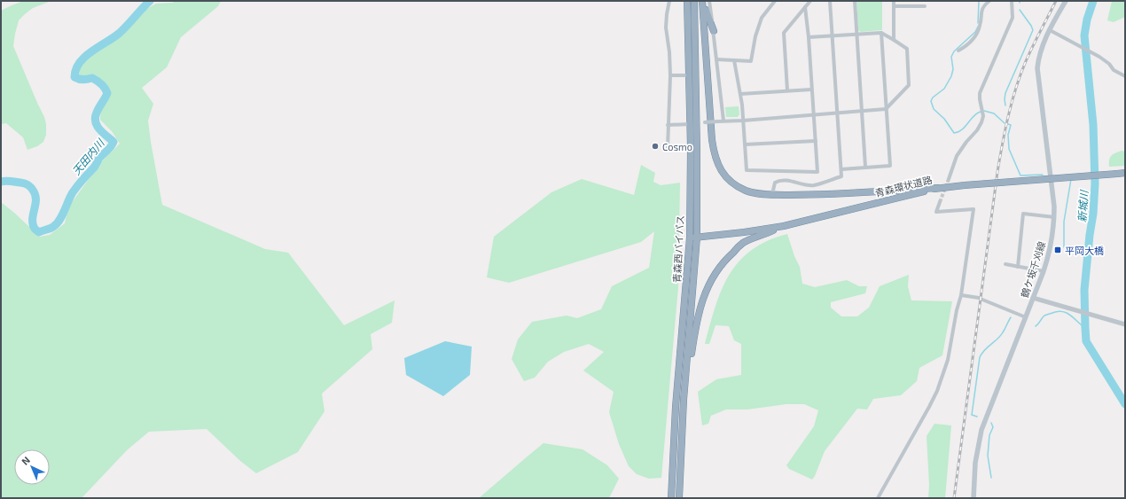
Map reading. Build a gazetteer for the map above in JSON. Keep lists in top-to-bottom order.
{
  "streets": {
    "highway": ["青森環状道路", "青森西バイパス"],
    "main road": ["鶴ケ坂千刈線"]
  },
  "crossings": [
    ["青森環状道路", "青森西バイパス"]
  ],
  "water": ["天田内川", "新城川"],
  "places": {
    "other": ["Cosmo"],
    "transit": ["平岡大橋"]
  },
  "north": "top left"
}
